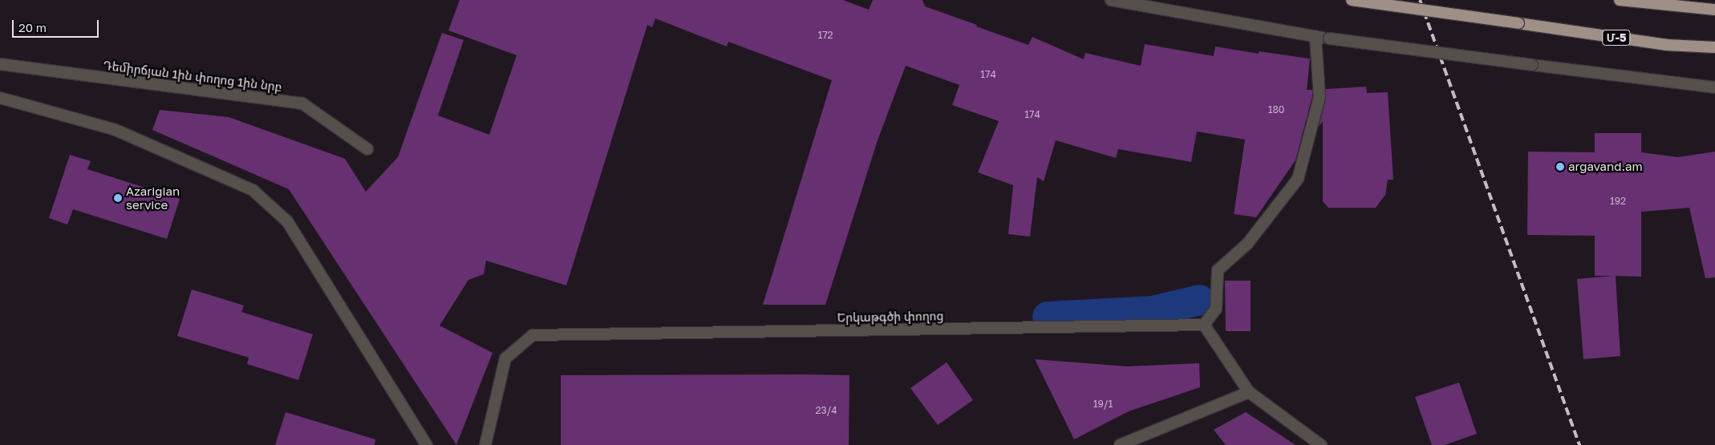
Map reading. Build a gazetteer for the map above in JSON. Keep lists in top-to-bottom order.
{
  "streets": {
    "highway": ["Մ-5"],
    "street": ["Դեմիրճյան 1ին փողոց 1ին նրբ", "Երկաթգծի փողոց"]
  },
  "places": ["argavand.am", "Azarigian service"],
  "house_numbers": [
    "172",
    "174",
    "180",
    "174",
    "192",
    "19/1",
    "23/4"
  ],
  "scale_bar": "20 m"
}
